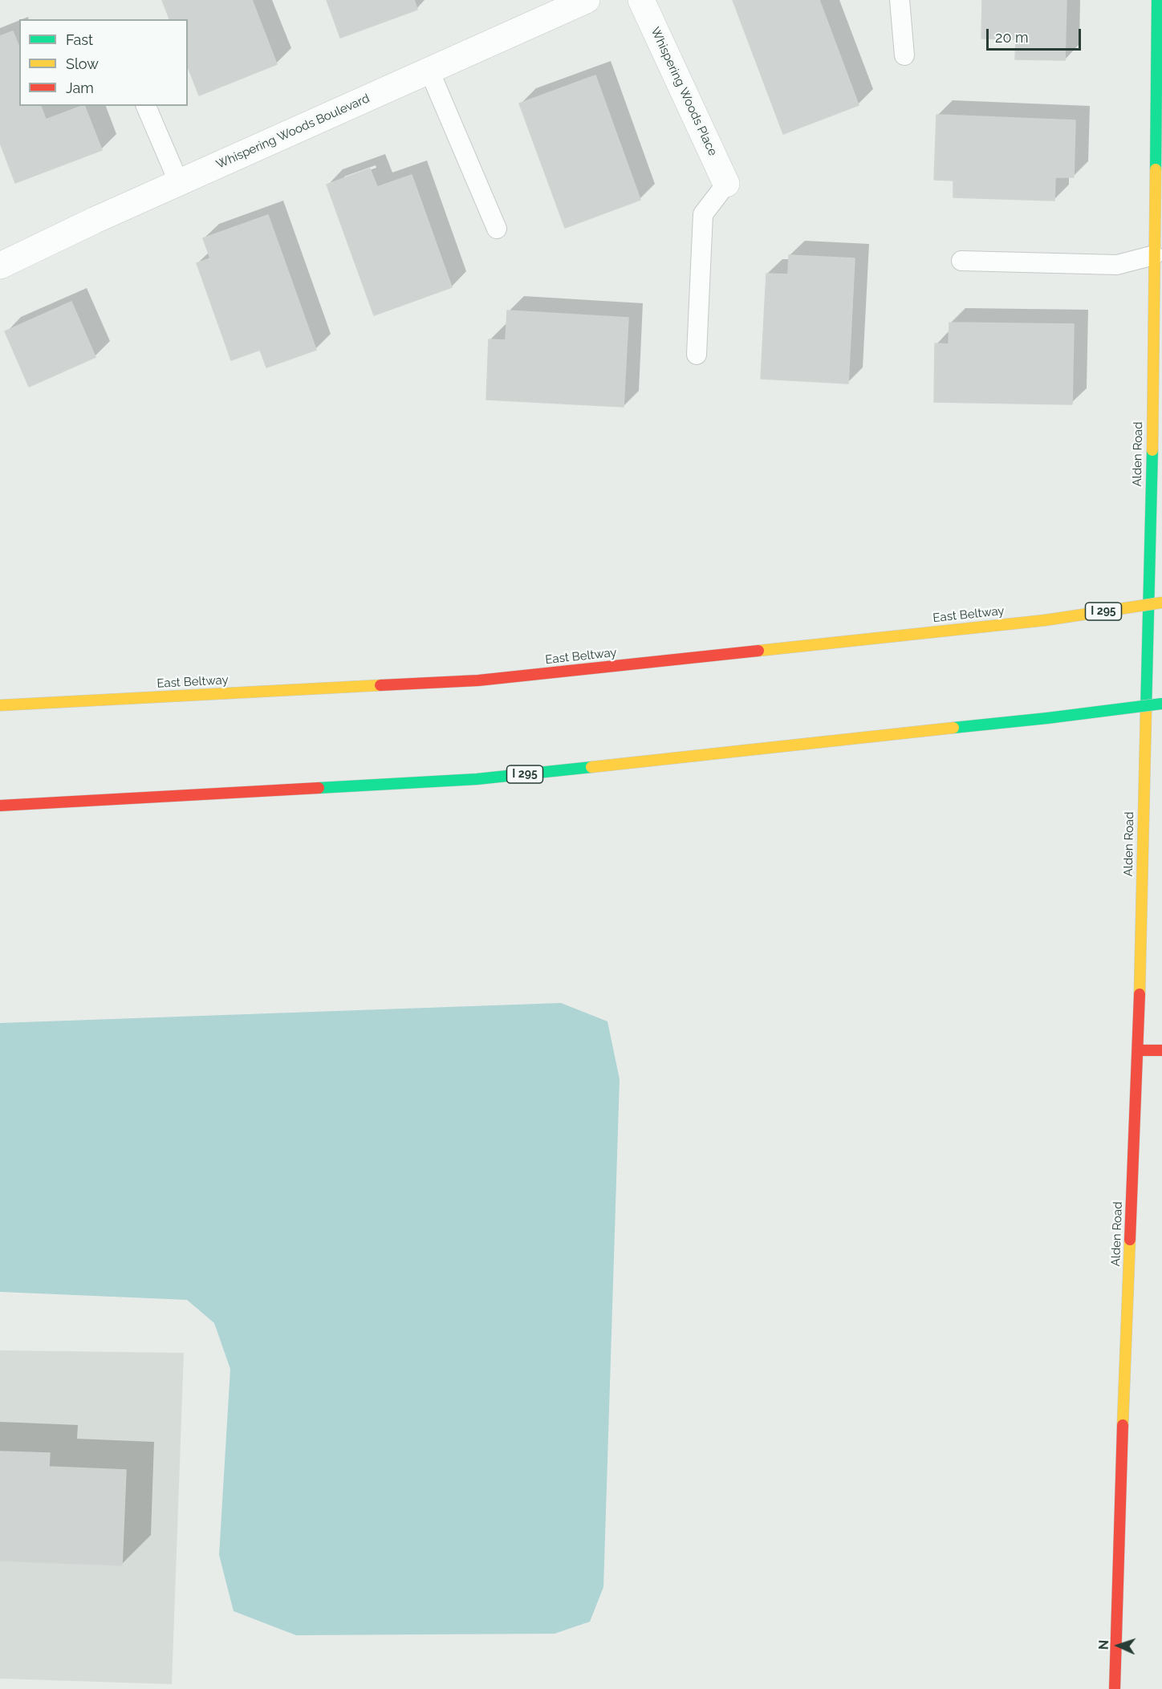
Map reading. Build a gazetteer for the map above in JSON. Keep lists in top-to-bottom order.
{
  "streets": {
    "main road": ["Alden Road", "I 295", "East Beltway"],
    "street": ["Whispering Woods Place", "Whispering Woods Boulevard"]
  },
  "legend": ["Fast", "Slow", "Jam"],
  "scale_bar": "20 m",
  "north": "left"
}
